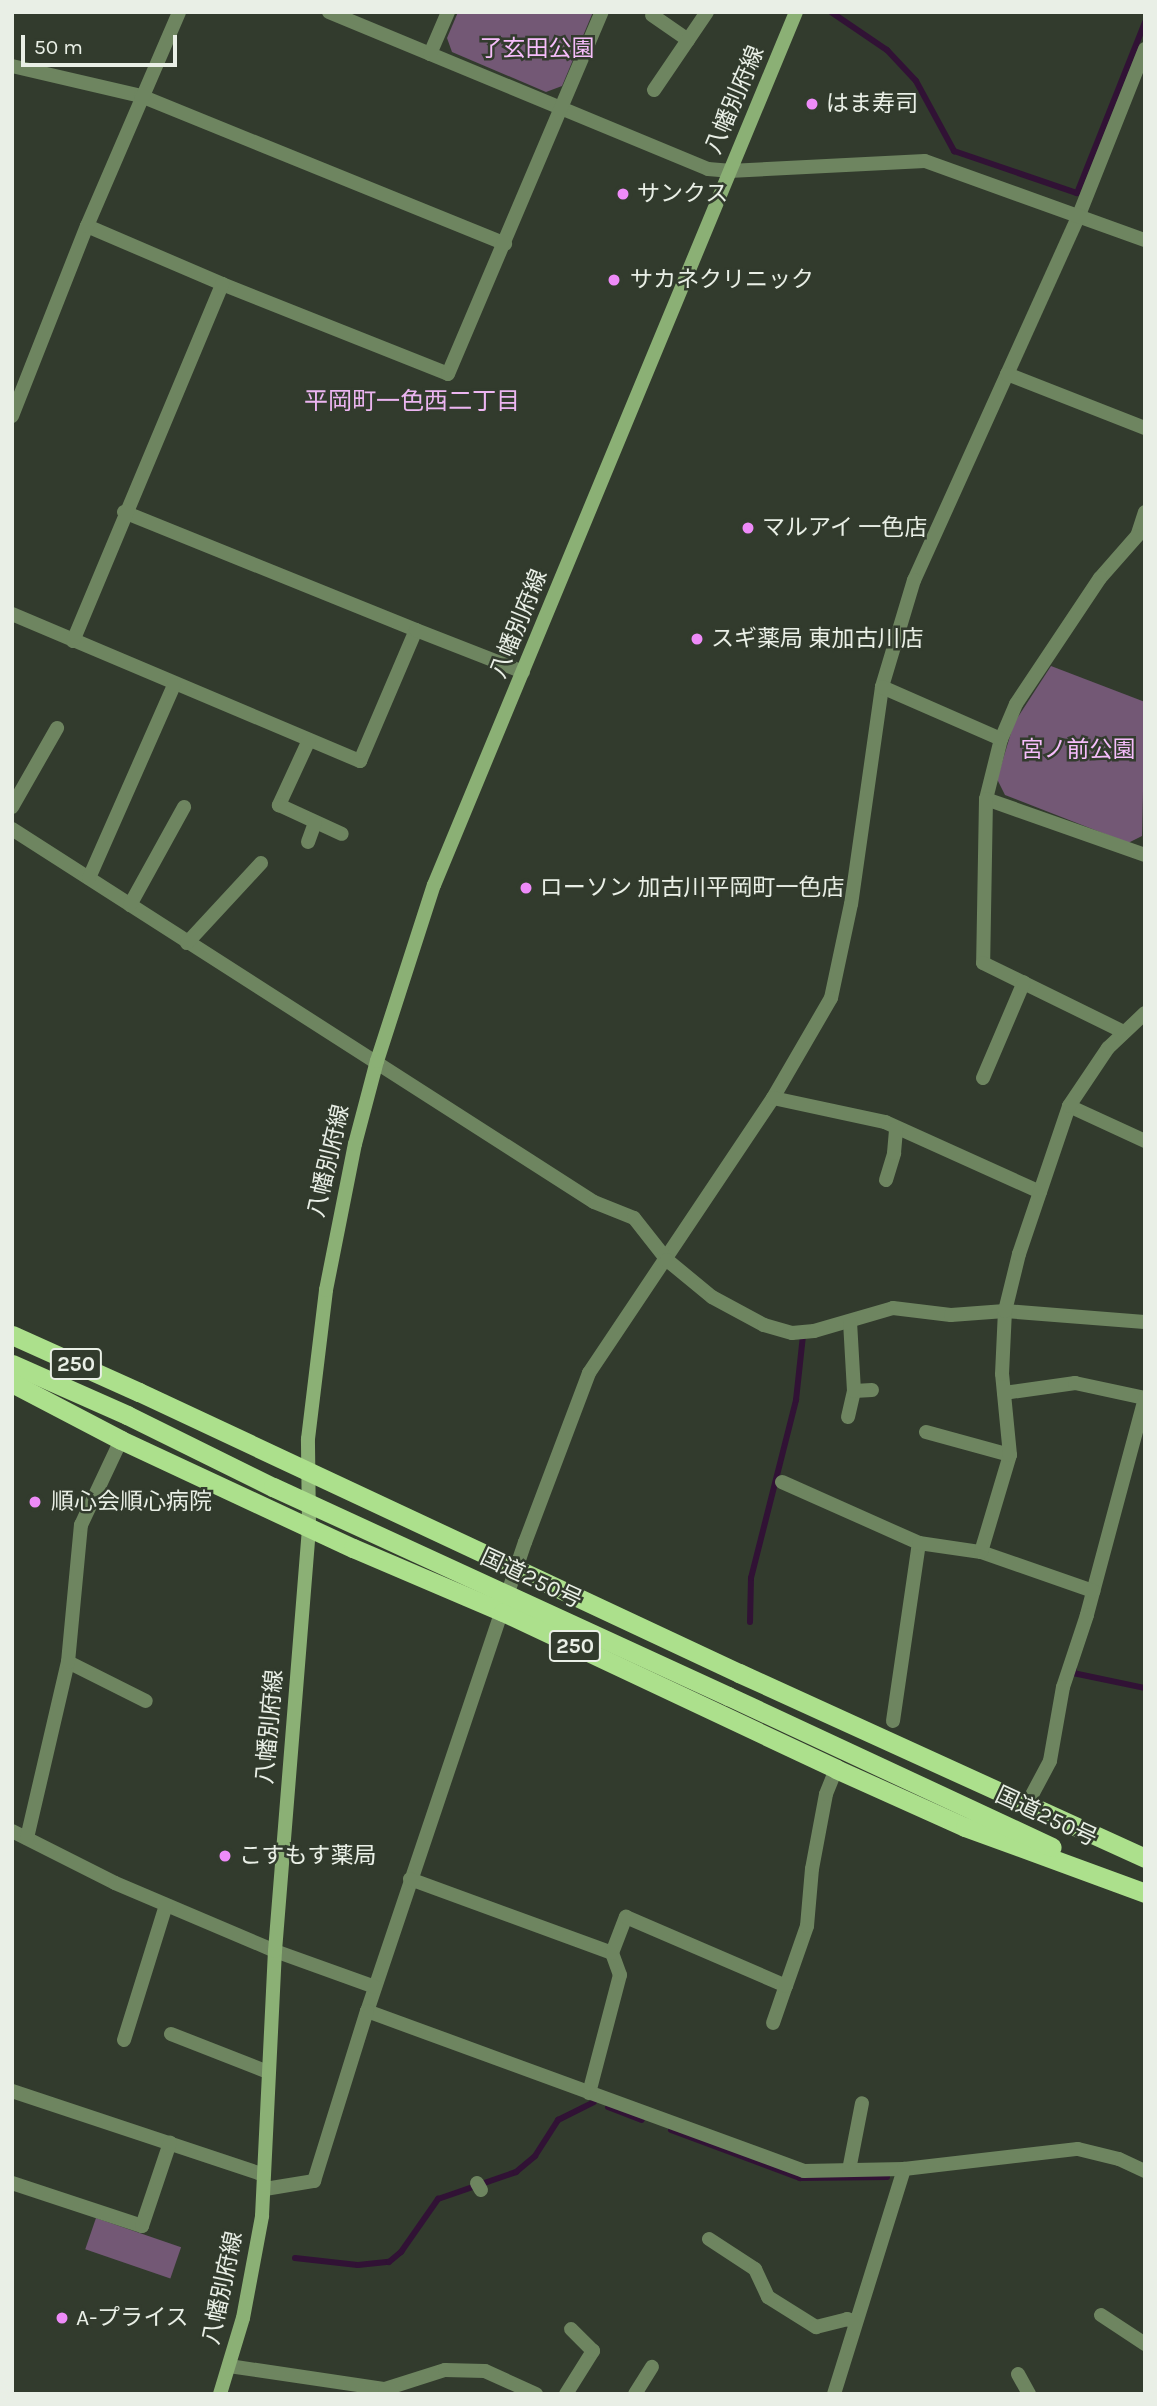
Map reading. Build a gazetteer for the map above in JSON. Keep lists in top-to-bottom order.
{
  "streets": {
    "highway": ["250", "国道250号"],
    "main road": ["八幡別府線"]
  },
  "crossings": [
    ["八幡別府線", "250"],
    ["250", "国道250号"]
  ],
  "districts": ["平岡町一色西二丁目"],
  "parks": ["了玄田公園", "宮ノ前公園"],
  "places": [
    "はま寿司",
    "サンクス",
    "サカネクリニック",
    "マルアイ 一色店",
    "スギ薬局 東加古川店",
    "ローソン 加古川平岡町一色店",
    "順心会順心病院",
    "こすもす薬局",
    "A-プライス"
  ],
  "scale_bar": "50 m"
}
